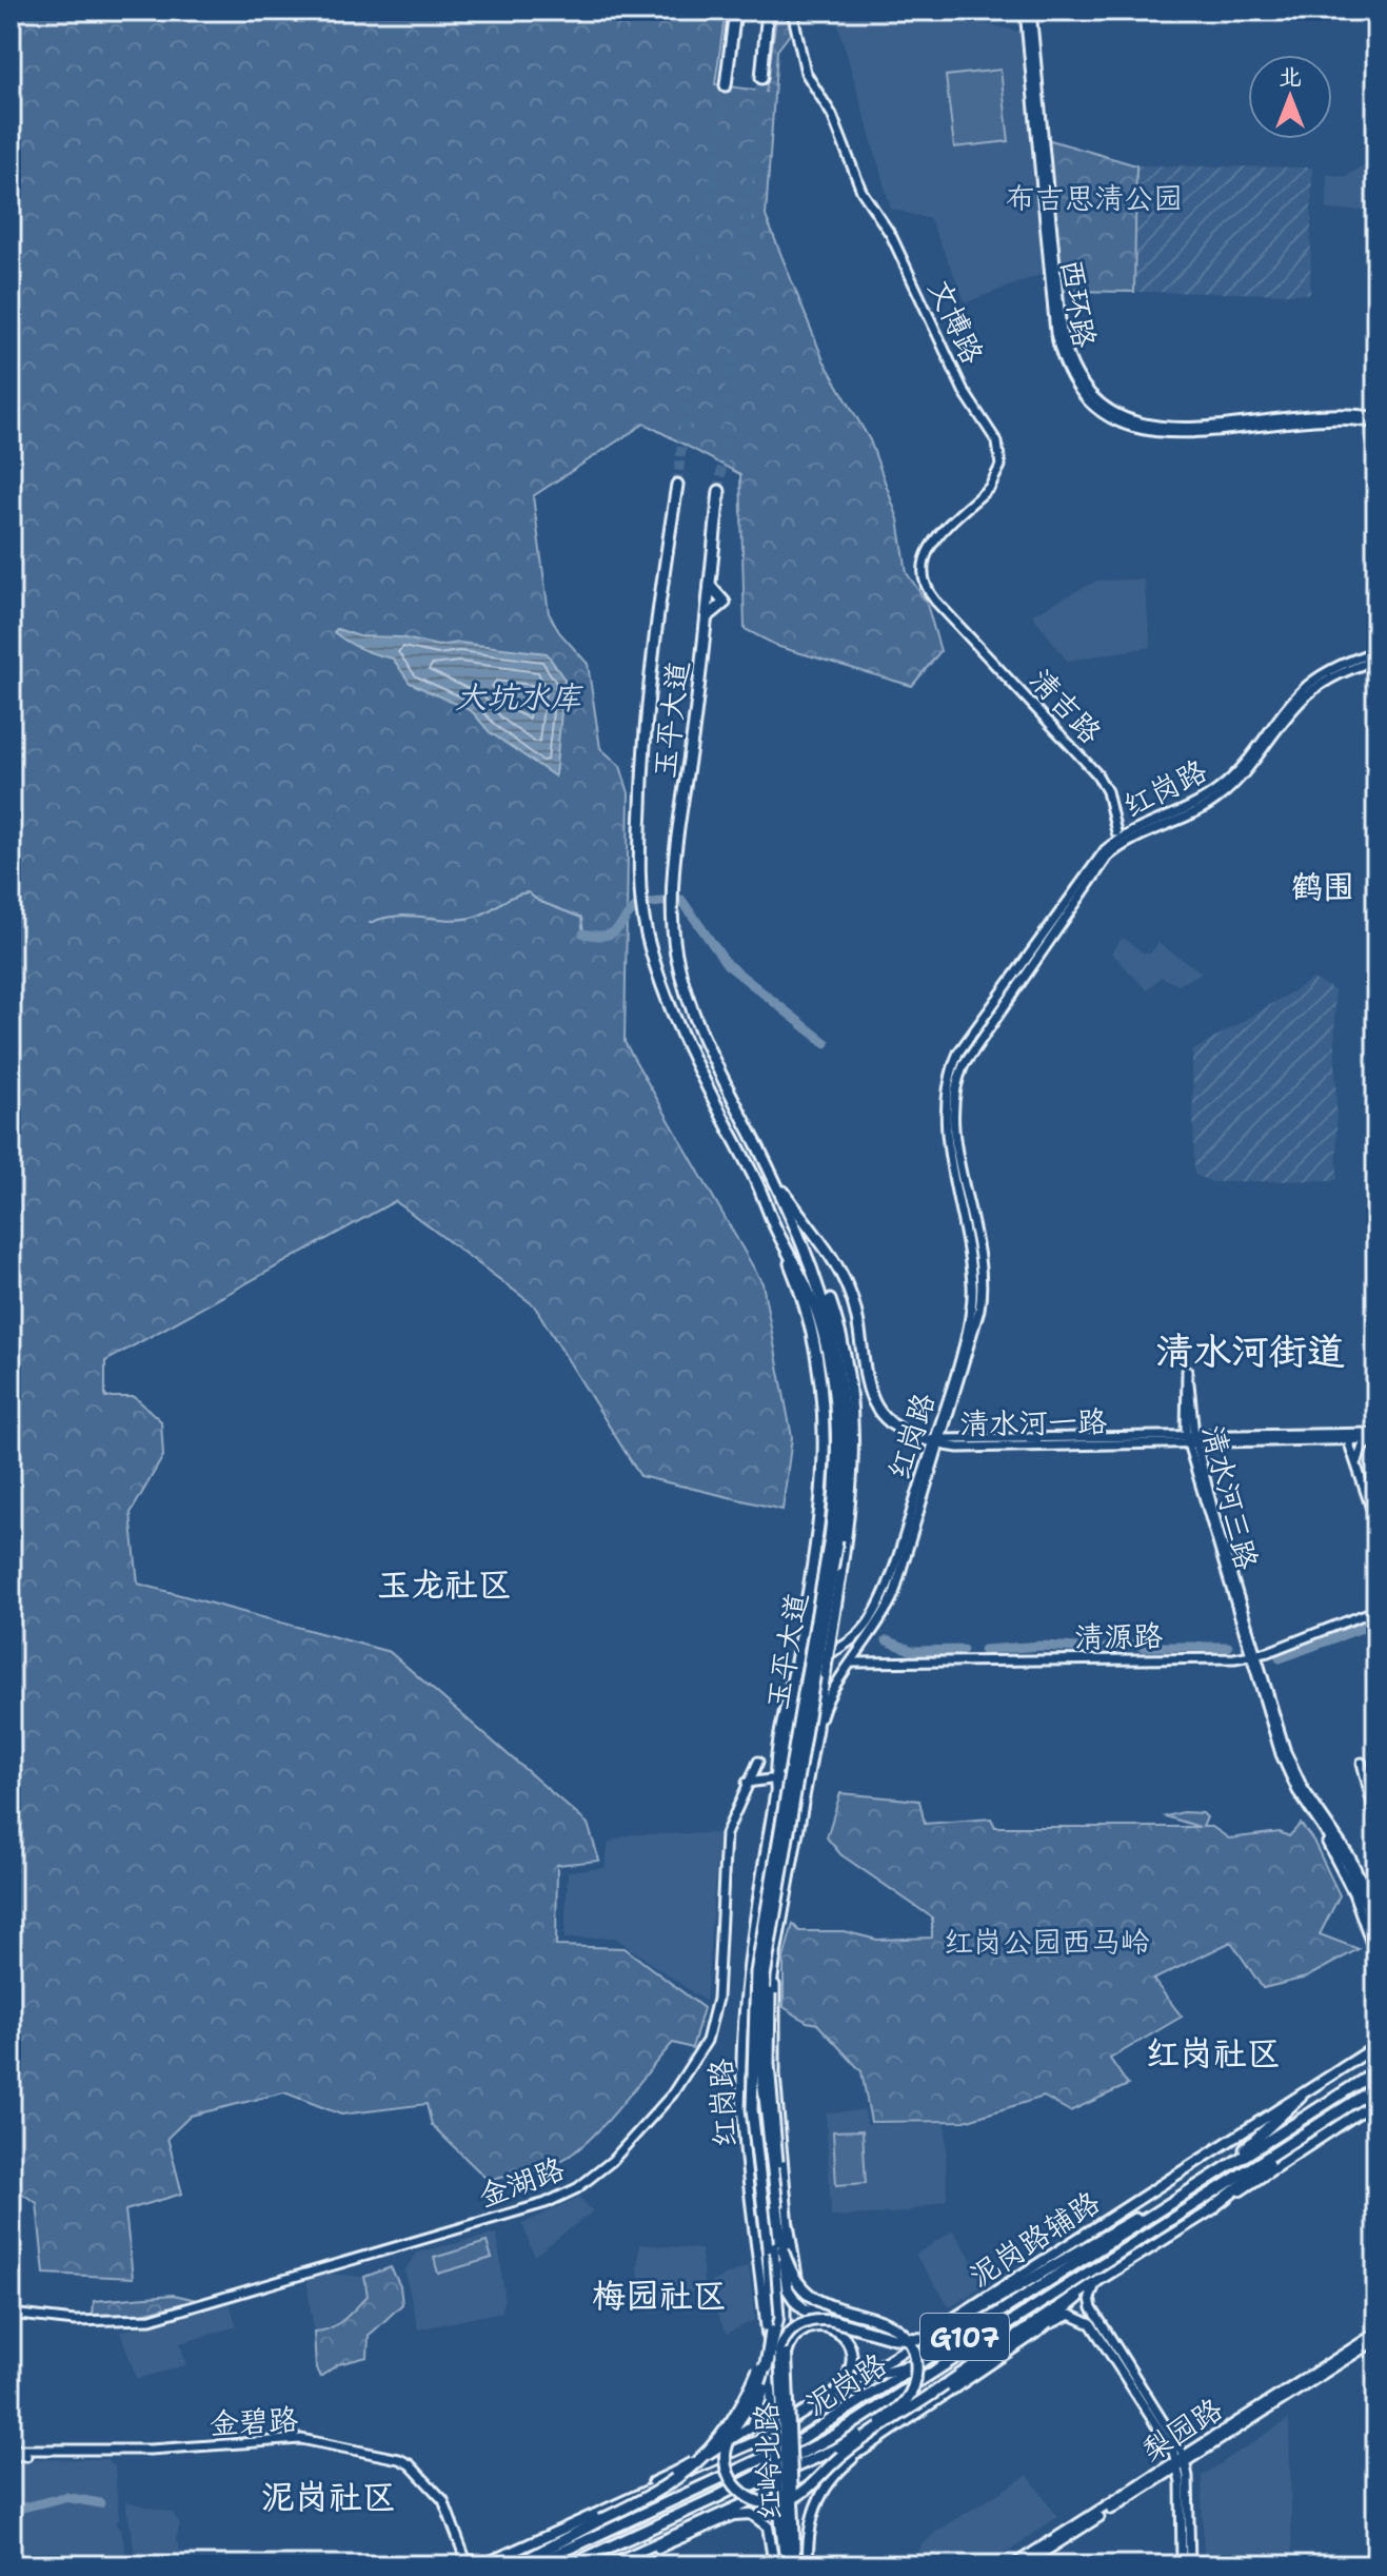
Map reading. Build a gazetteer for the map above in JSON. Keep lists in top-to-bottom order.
{
  "streets": {
    "highway": ["玉平大道", "G107", "泥岗路"],
    "main road": ["泥岗路辅路", "红岭北路"],
    "street": [
      "西环路",
      "文博路",
      "清吉路",
      "红岗路",
      "清水河一路",
      "清水河三路",
      "清源路",
      "金湖路",
      "金碧路",
      "梨园路"
    ]
  },
  "crossings": [
    ["文博路", "清吉路"],
    ["红岗路", "清水河一路"],
    ["红岗路", "清源路"],
    ["红岗路", "金湖路"],
    ["红岗路", "红岭北路"],
    ["清水河一路", "清水河三路"],
    ["清水河三路", "清源路"],
    ["泥岗路辅路", "金碧路"]
  ],
  "districts": [
    "鹤围",
    "清水河街道",
    "玉龙社区",
    "红岗社区",
    "梅园社区",
    "泥岗社区"
  ],
  "water": ["大坑水库"],
  "parks": ["布吉思清公园", "红岗公园西马岭"],
  "north": "top"
}
